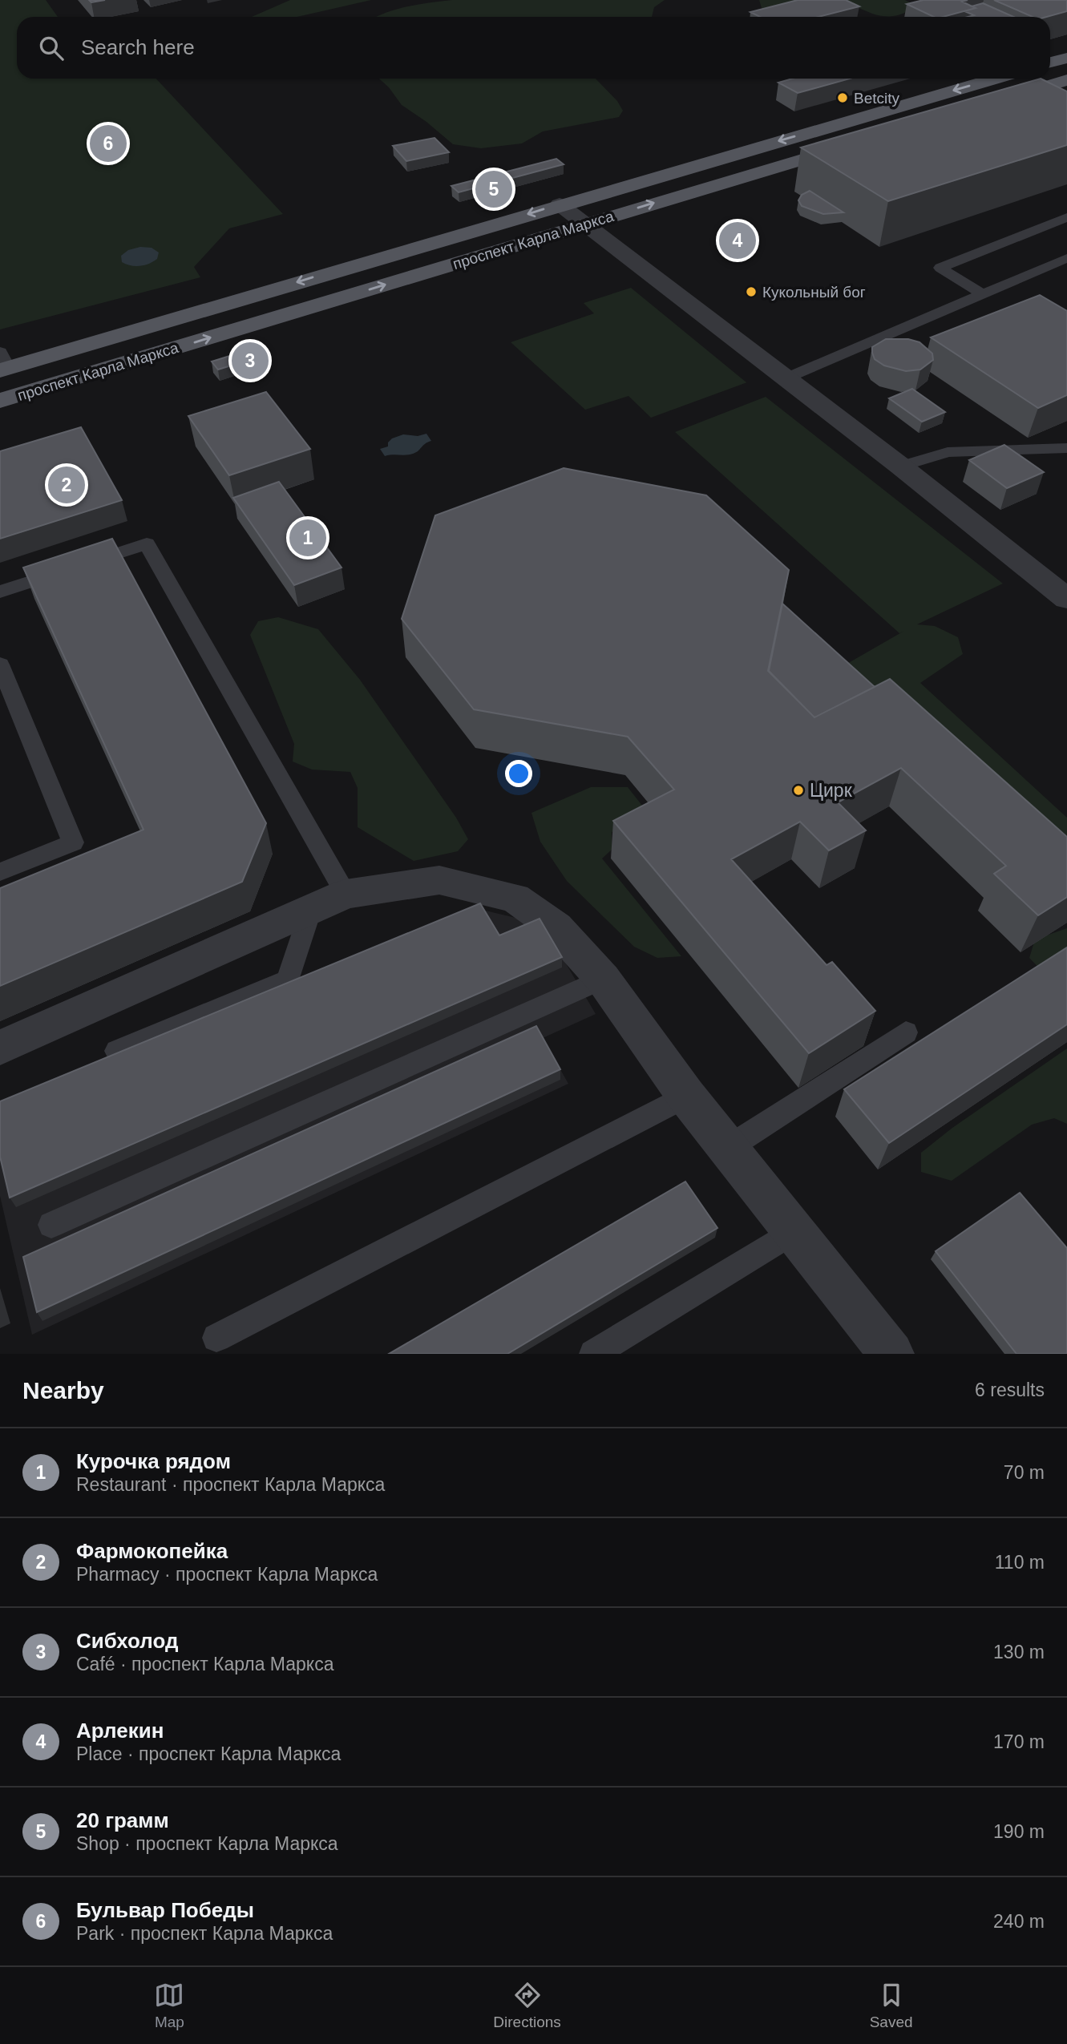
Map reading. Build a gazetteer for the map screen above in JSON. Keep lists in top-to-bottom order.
{
  "streets": {
    "main road": ["проспект Карла Маркса"]
  },
  "places": ["Betcity", "Кукольный бог", "Цирк"],
  "page": {
    "search": "Search here",
    "pins": [
      "6",
      "5",
      "4",
      "3",
      "2",
      "1"
    ],
    "heading": ["Nearby", "6 results"],
    "list": [
      {
        "mark": "1",
        "name": "Курочка рядом",
        "note": "Restaurant · проспект Карла Маркса",
        "value": "70 m"
      },
      {
        "mark": "2",
        "name": "Фармокопейка",
        "note": "Pharmacy · проспект Карла Маркса",
        "value": "110 m"
      },
      {
        "mark": "3",
        "name": "Сибхолод",
        "note": "Café · проспект Карла Маркса",
        "value": "130 m"
      },
      {
        "mark": "4",
        "name": "Арлекин",
        "note": "Place · проспект Карла Маркса",
        "value": "170 m"
      },
      {
        "mark": "5",
        "name": "20 грамм",
        "note": "Shop · проспект Карла Маркса",
        "value": "190 m"
      },
      {
        "mark": "6",
        "name": "Бульвар Победы",
        "note": "Park · проспект Карла Маркса",
        "value": "240 m"
      }
    ],
    "nav": ["Map", "Directions", "Saved"]
  }
}
